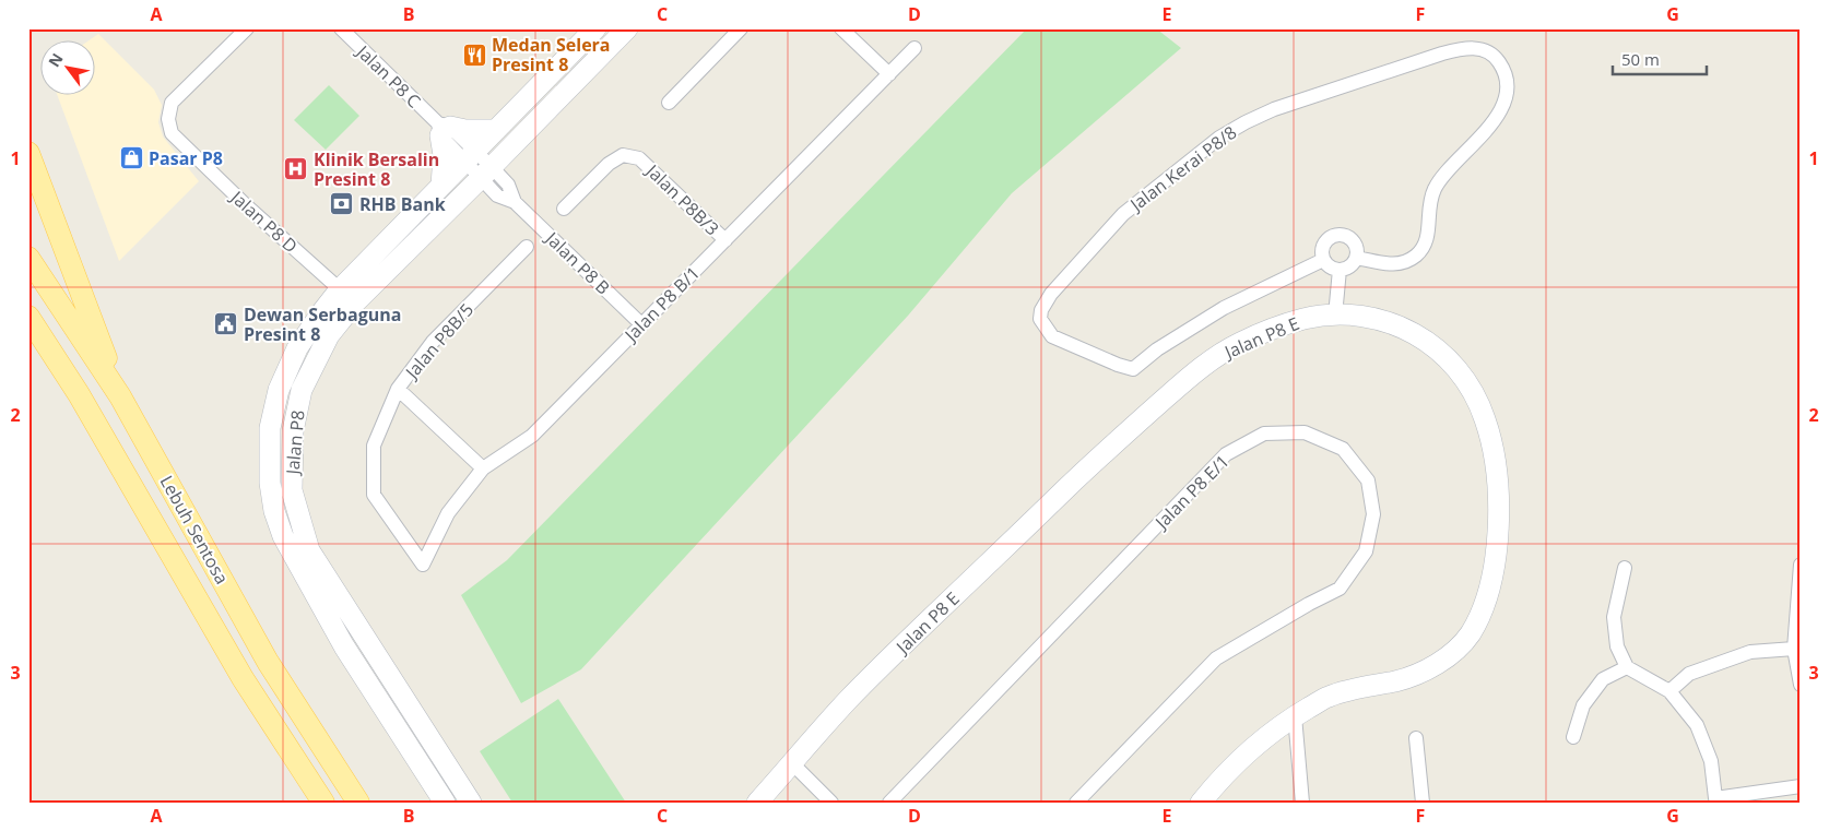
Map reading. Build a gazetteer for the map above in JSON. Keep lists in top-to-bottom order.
{
  "streets": {
    "main road": ["Lebuh Sentosa"],
    "street": [
      "Jalan P8 C",
      "Jalan Kerai P8/8",
      "Jalan P8B/3",
      "Jalan P8 D",
      "Jalan P8 B",
      "Jalan P8 B/1",
      "Jalan P8 E",
      "Jalan P8B/5",
      "Jalan P8",
      "Jalan P8 E/1"
    ]
  },
  "crossings": [
    ["Jalan P8 C", "Jalan P8 B"],
    ["Jalan P8 C", "Jalan P8"],
    ["Jalan P8B/3", "Jalan P8 B/1"],
    ["Jalan P8 D", "Jalan P8"],
    ["Jalan P8 B", "Jalan P8 B/1"],
    ["Jalan P8 B", "Jalan P8"],
    ["Jalan P8 B/1", "Jalan P8B/5"]
  ],
  "places": {
    "restaurant": ["Medan Selera Presint 8"],
    "shop": ["Pasar P8"],
    "hospital": ["Klinik Bersalin Presint 8"],
    "bank": ["RHB Bank"],
    "public building": ["Dewan Serbaguna Presint 8"]
  },
  "scale_bar": "50 m",
  "north": "top left",
  "grid": {
    "columns": [
      "A",
      "B",
      "C",
      "D",
      "E",
      "F",
      "G"
    ],
    "rows": ["1", "2", "3"]
  }
}
